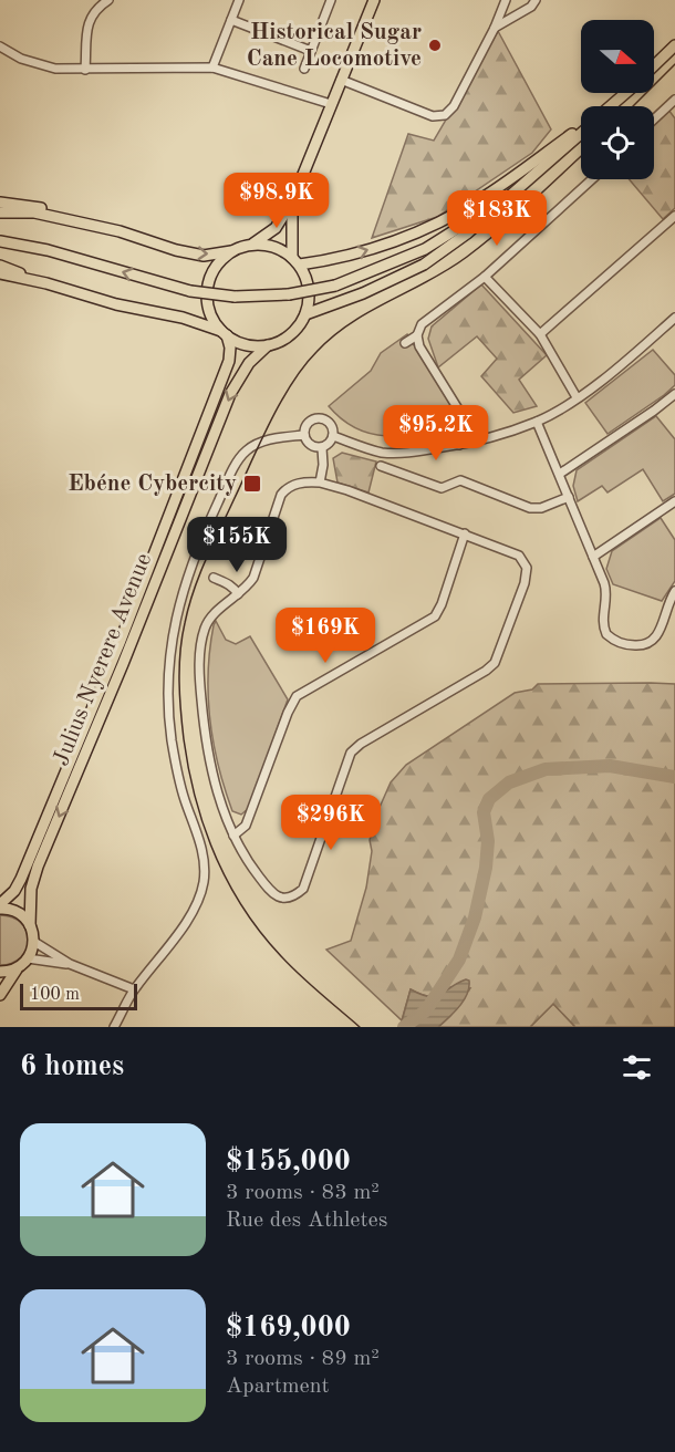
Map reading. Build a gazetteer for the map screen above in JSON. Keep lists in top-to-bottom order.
{
  "streets": {
    "main road": ["Julius Nyerere Avenue"]
  },
  "places": {
    "other": ["Historical Sugar Cane Locomotive"],
    "transit": ["Ebéne Cybercity"]
  },
  "scale_bar": "100 m",
  "north": "right",
  "page": {
    "price": [
      "$98.9K",
      "$183K",
      "$95.2K",
      "$155K",
      "$169K",
      "$296K"
    ],
    "scale": "100 m",
    "heading": "6 homes",
    "list": [
      {
        "name": "$155,000",
        "note": "3 rooms · 83 m² · Rue des Athletes"
      },
      {
        "name": "$169,000",
        "note": "3 rooms · 89 m² · Apartment"
      }
    ]
  }
}
